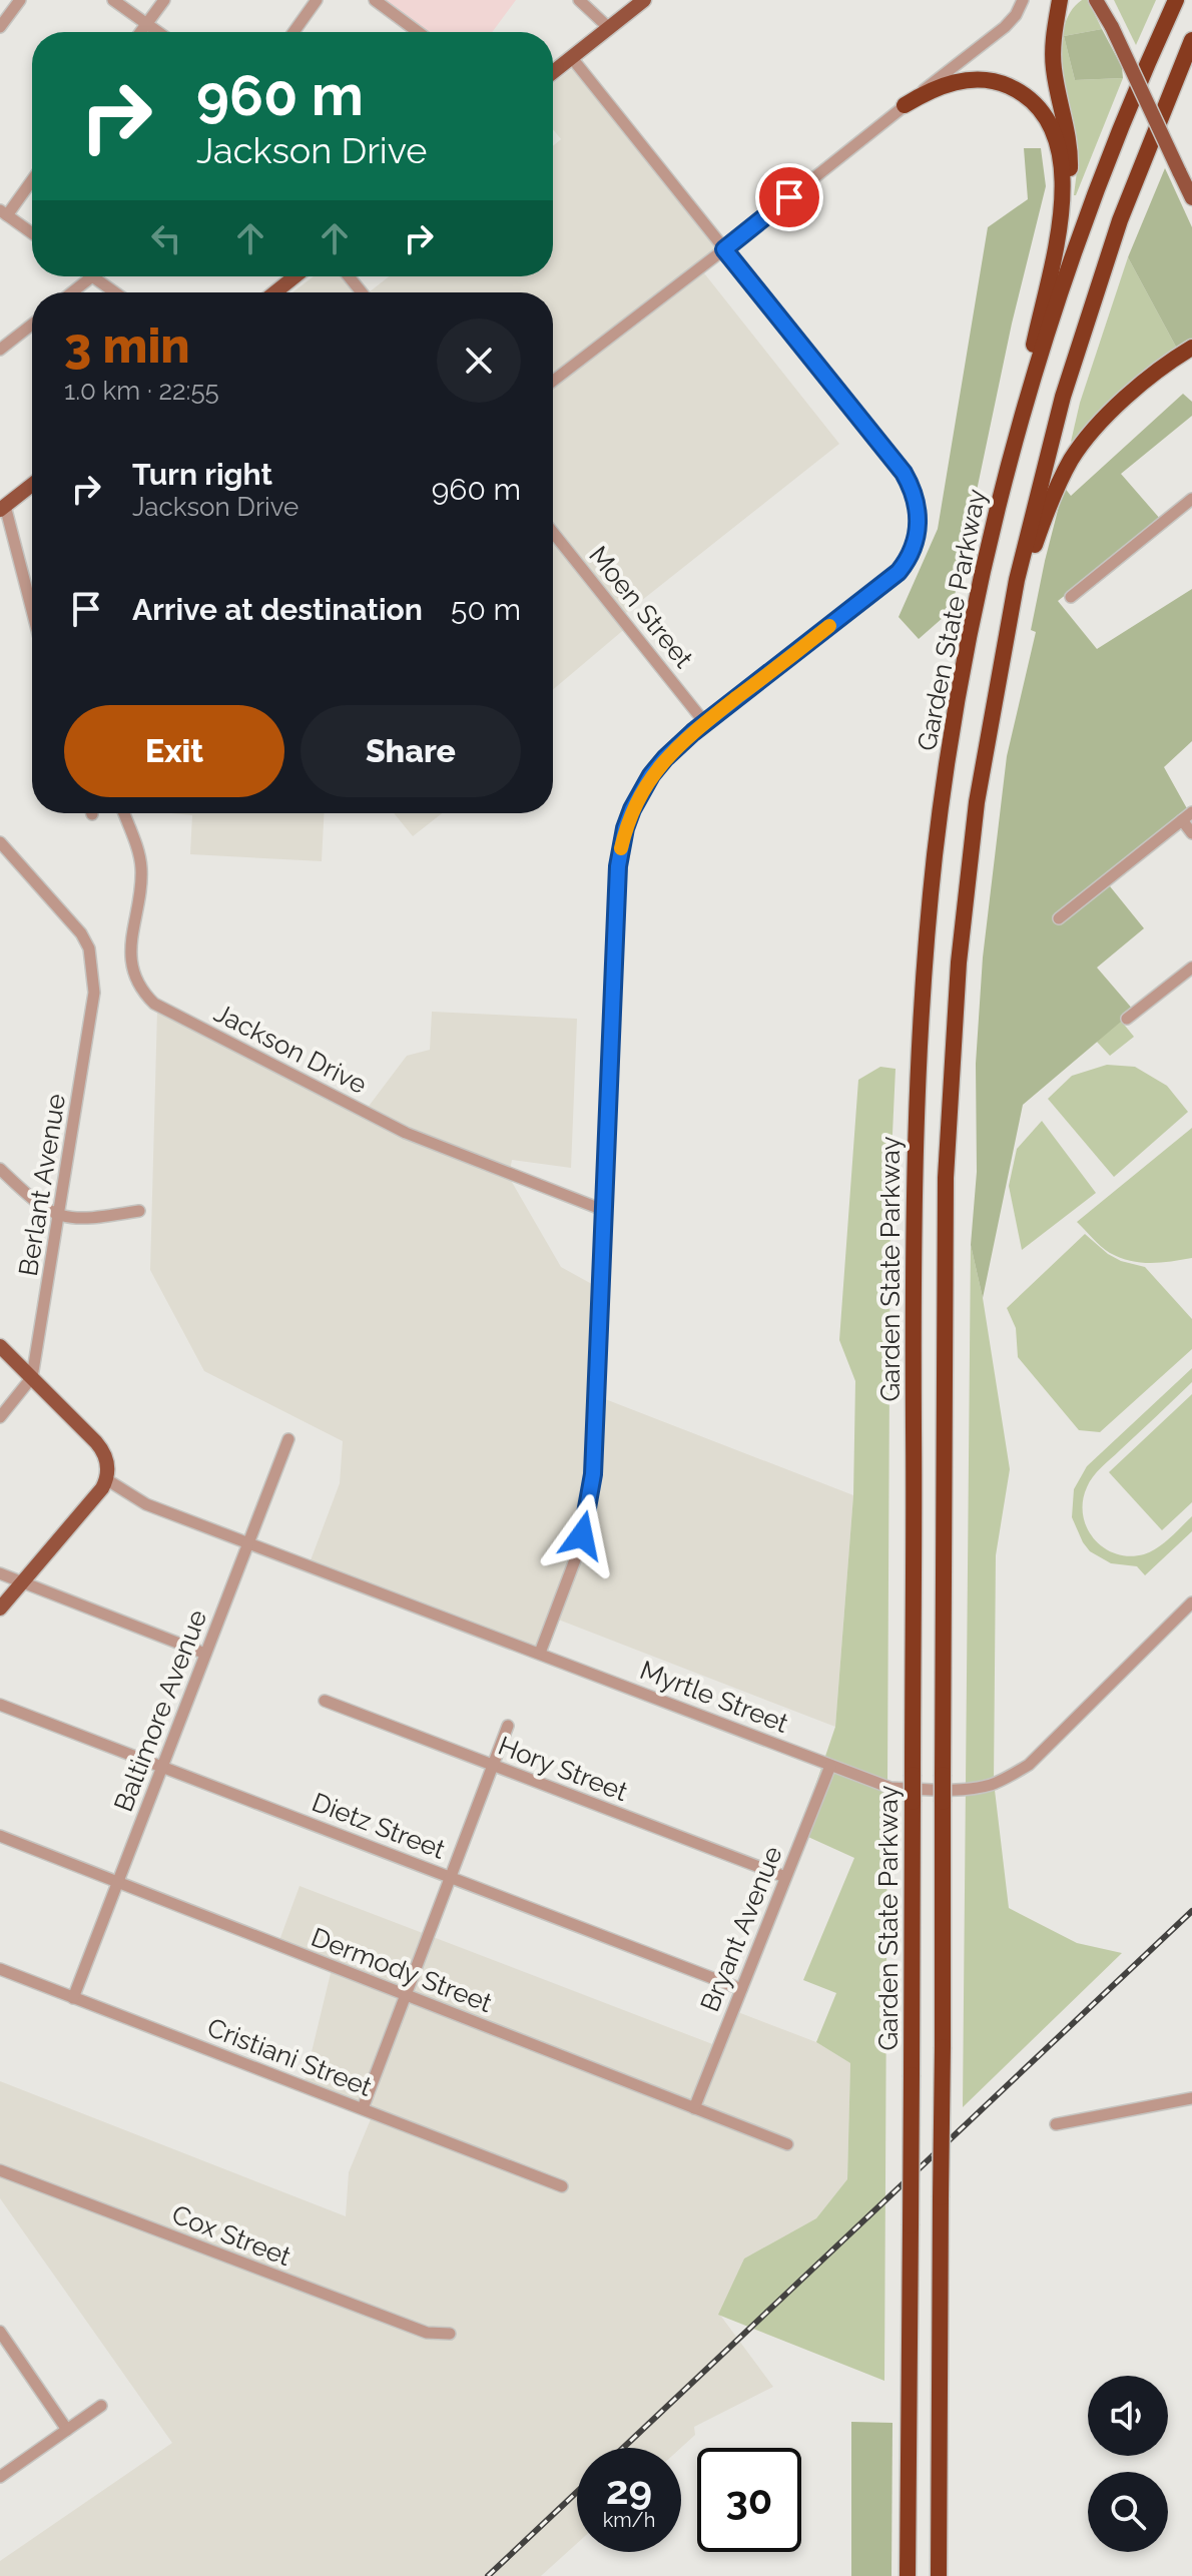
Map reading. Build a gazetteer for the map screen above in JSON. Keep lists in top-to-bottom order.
{
  "streets": {
    "highway": ["Garden State Parkway"],
    "street": [
      "Moen Street",
      "Jackson Drive",
      "Berlant Avenue",
      "Myrtle Street",
      "Baltimore Avenue",
      "Hory Street",
      "Dietz Street",
      "Bryant Avenue",
      "Dermody Street",
      "Cristiani Street",
      "Cox Street"
    ]
  },
  "crossings": [
    ["Myrtle Street", "Baltimore Avenue"],
    ["Myrtle Street", "Bryant Avenue"],
    ["Baltimore Avenue", "Dietz Street"],
    ["Baltimore Avenue", "Dermody Street"],
    ["Baltimore Avenue", "Cristiani Street"],
    ["Hory Street", "Bryant Avenue"],
    ["Dietz Street", "Bryant Avenue"],
    ["Bryant Avenue", "Dermody Street"]
  ],
  "page": {
    "turn": ["960 m", "Jackson Drive"],
    "heading": ["3 min", "1.0 km · 22:55"],
    "list": [
      {
        "name": "Turn right",
        "note": "Jackson Drive",
        "value": "960 m"
      },
      {
        "name": "Arrive at destination",
        "value": "50 m"
      }
    ],
    "buttons": ["Exit", "Share"],
    "speed": "29 km/h",
    "limit": "30"
  }
}
